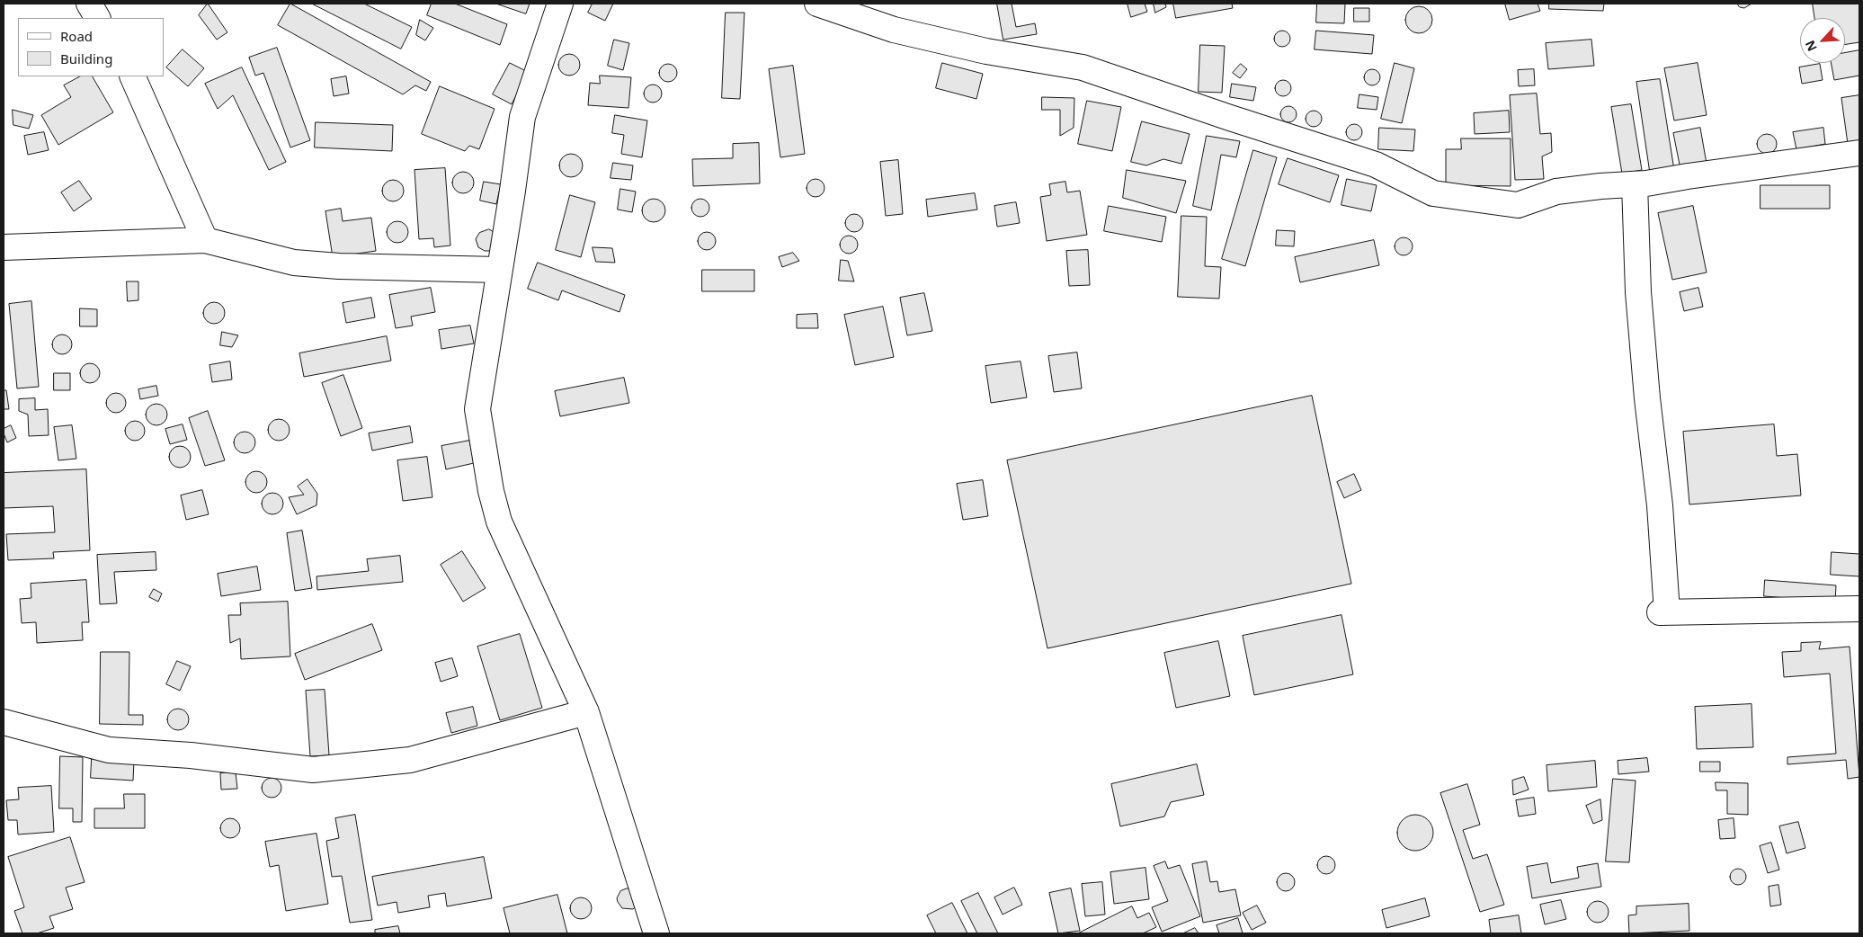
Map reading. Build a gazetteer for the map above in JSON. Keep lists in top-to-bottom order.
{
  "legend": ["Road", "Building"],
  "north": "bottom left"
}
